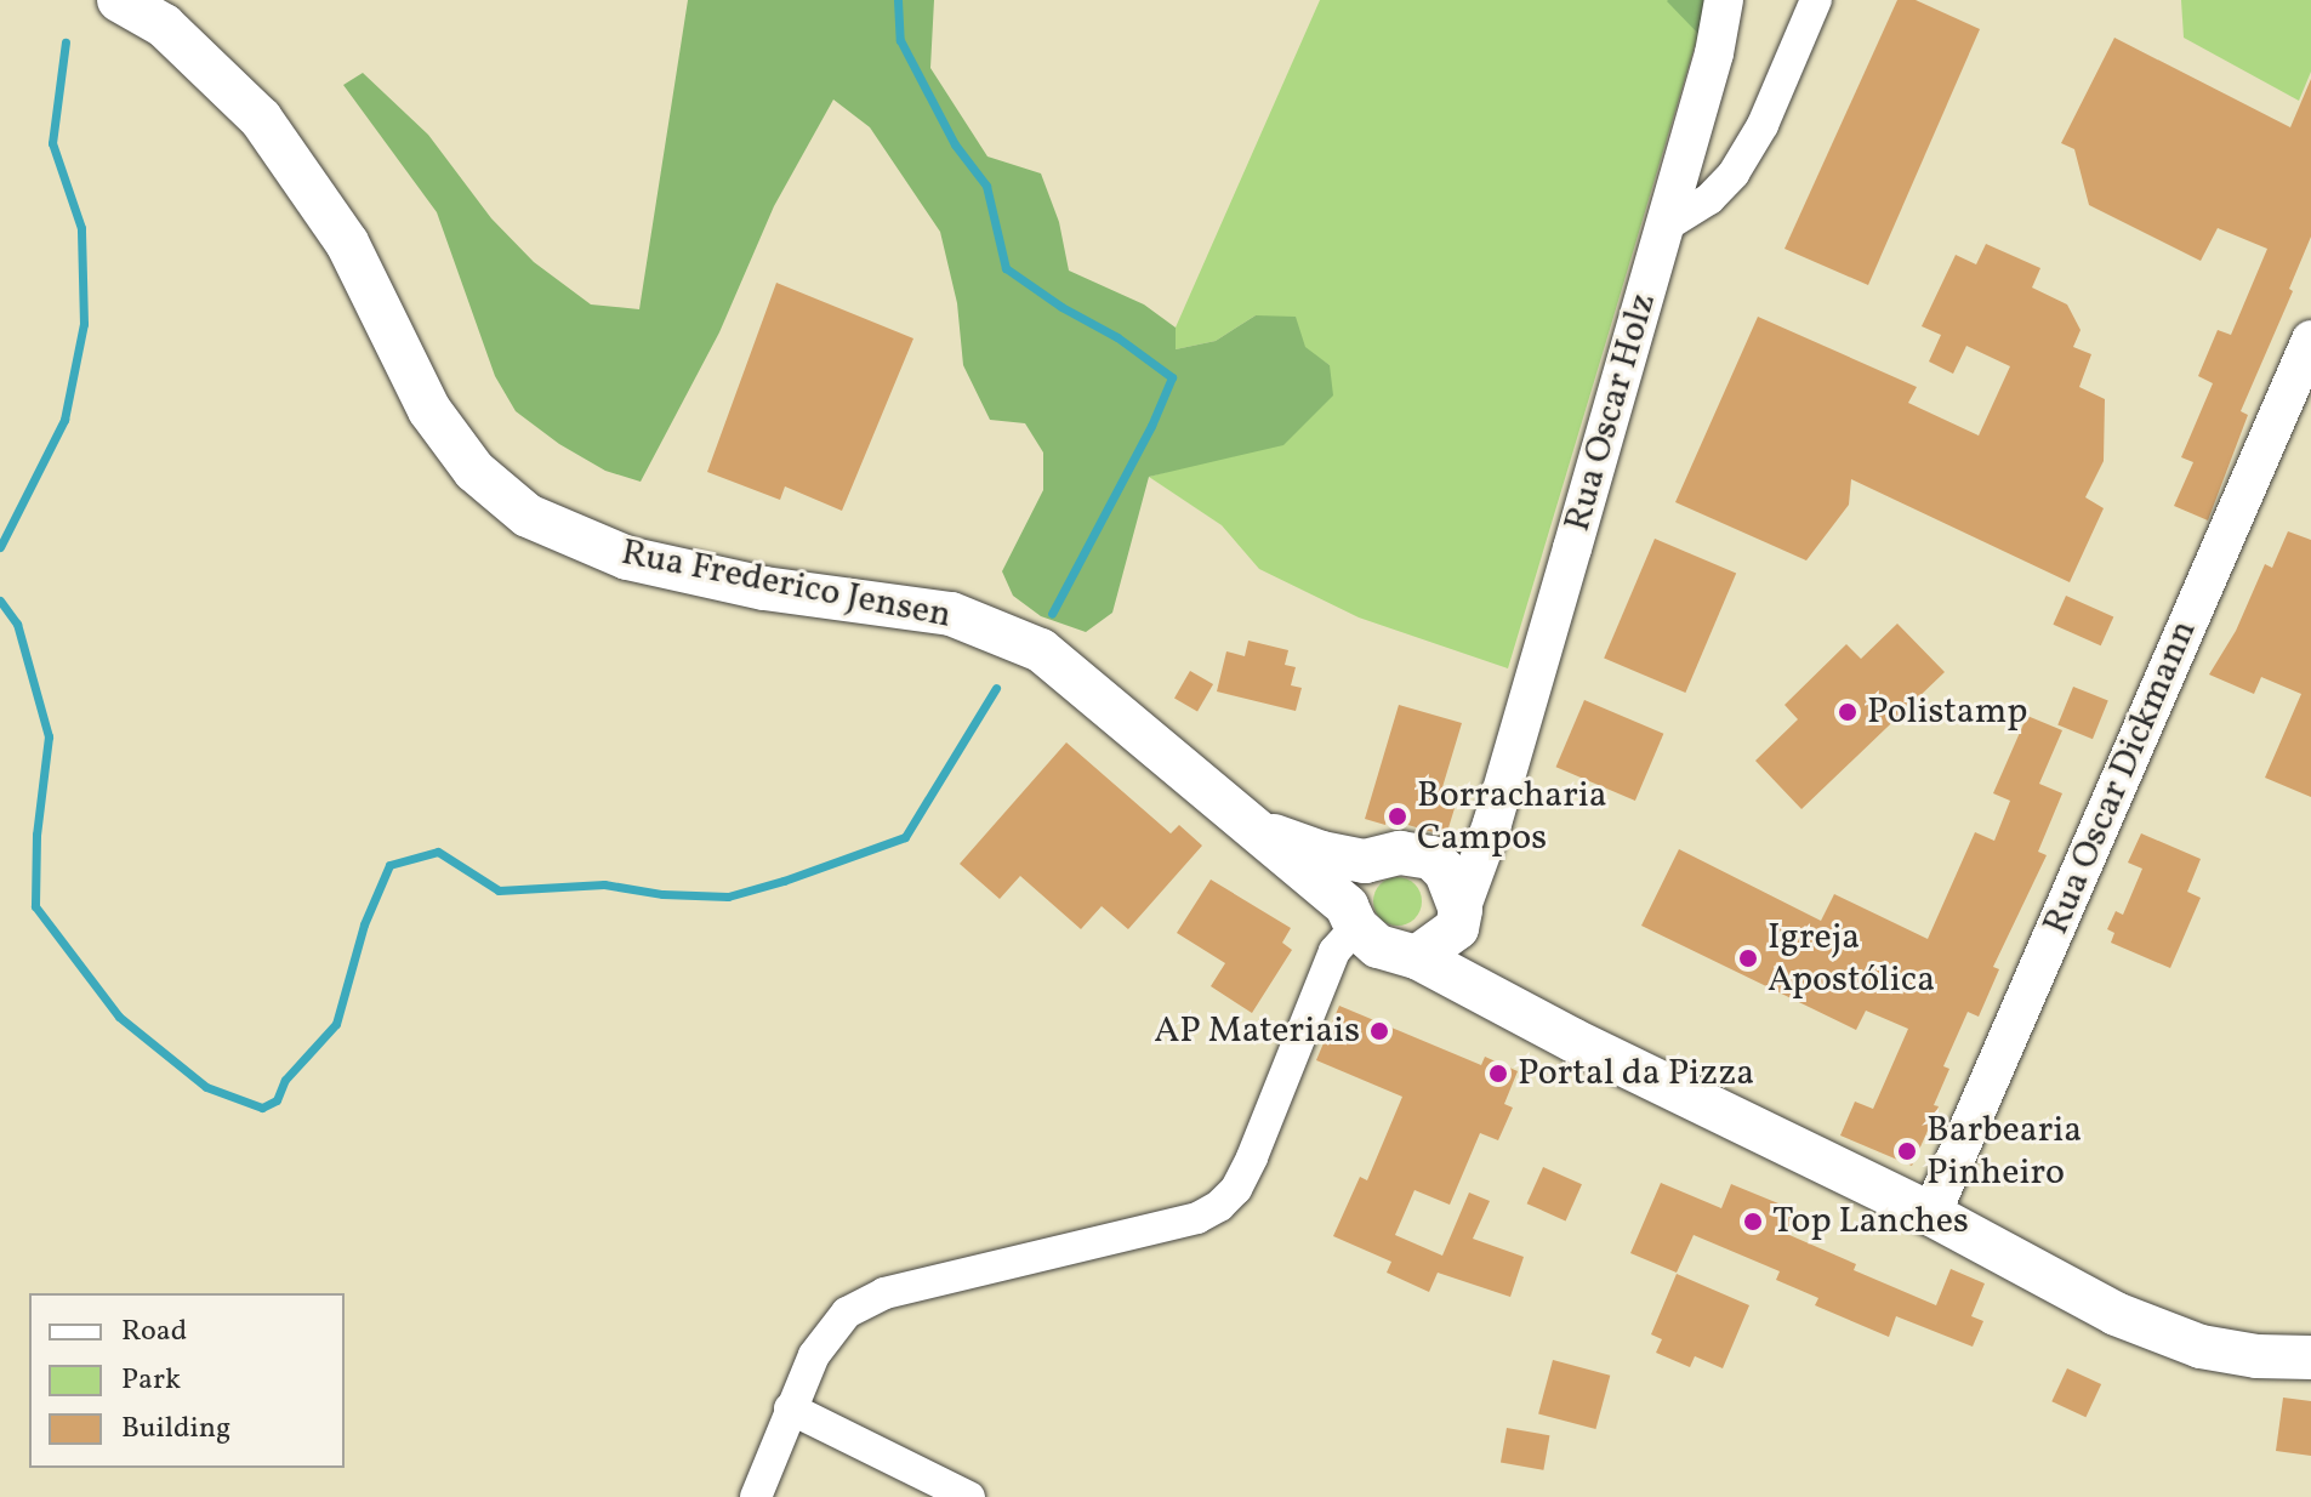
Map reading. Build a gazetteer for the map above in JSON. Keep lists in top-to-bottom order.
{
  "streets": {
    "main road": ["Rua Frederico Jensen"],
    "street": ["Rua Oscar Holz", "Rua Oscar Dickmann"]
  },
  "crossings": [
    ["Rua Oscar Holz", "Rua Frederico Jensen"],
    ["Rua Frederico Jensen", "Rua Oscar Dickmann"]
  ],
  "places": [
    "Polistamp",
    "Borracharia Campos",
    "Igreja Apostólica",
    "AP Materiais",
    "Portal da Pizza",
    "Barbearia Pinheiro",
    "Top Lanches"
  ],
  "legend": ["Road", "Park", "Building"]
}
